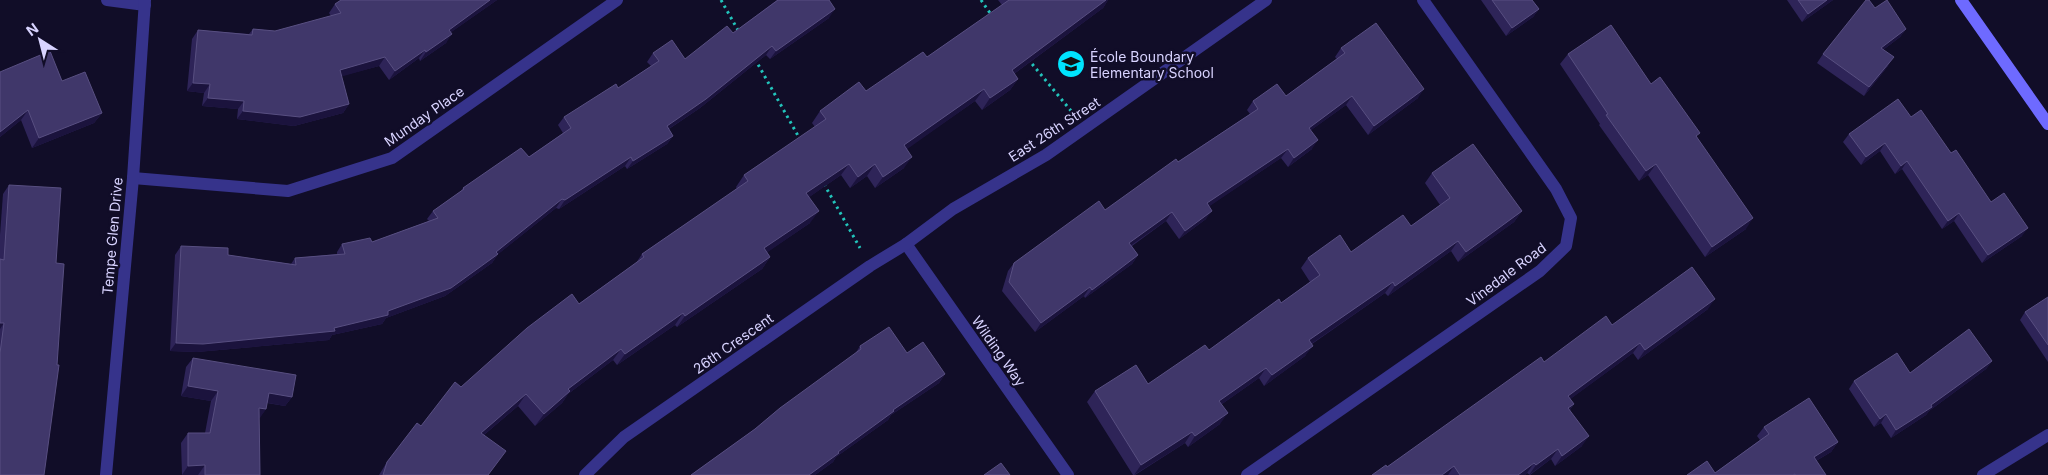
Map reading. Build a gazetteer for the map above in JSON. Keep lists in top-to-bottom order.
{
  "streets": {
    "street": [
      "Munday Place",
      "East 26th Street",
      "Tempe Glen Drive",
      "Vinedale Road",
      "26th Crescent",
      "Wilding Way"
    ]
  },
  "crossings": [
    ["Munday Place", "Tempe Glen Drive"],
    ["East 26th Street", "26th Crescent"],
    ["East 26th Street", "Wilding Way"],
    ["26th Crescent", "Wilding Way"]
  ],
  "places": {
    "school or university": ["École Boundary Elementary School"]
  },
  "north": "top left"
}
